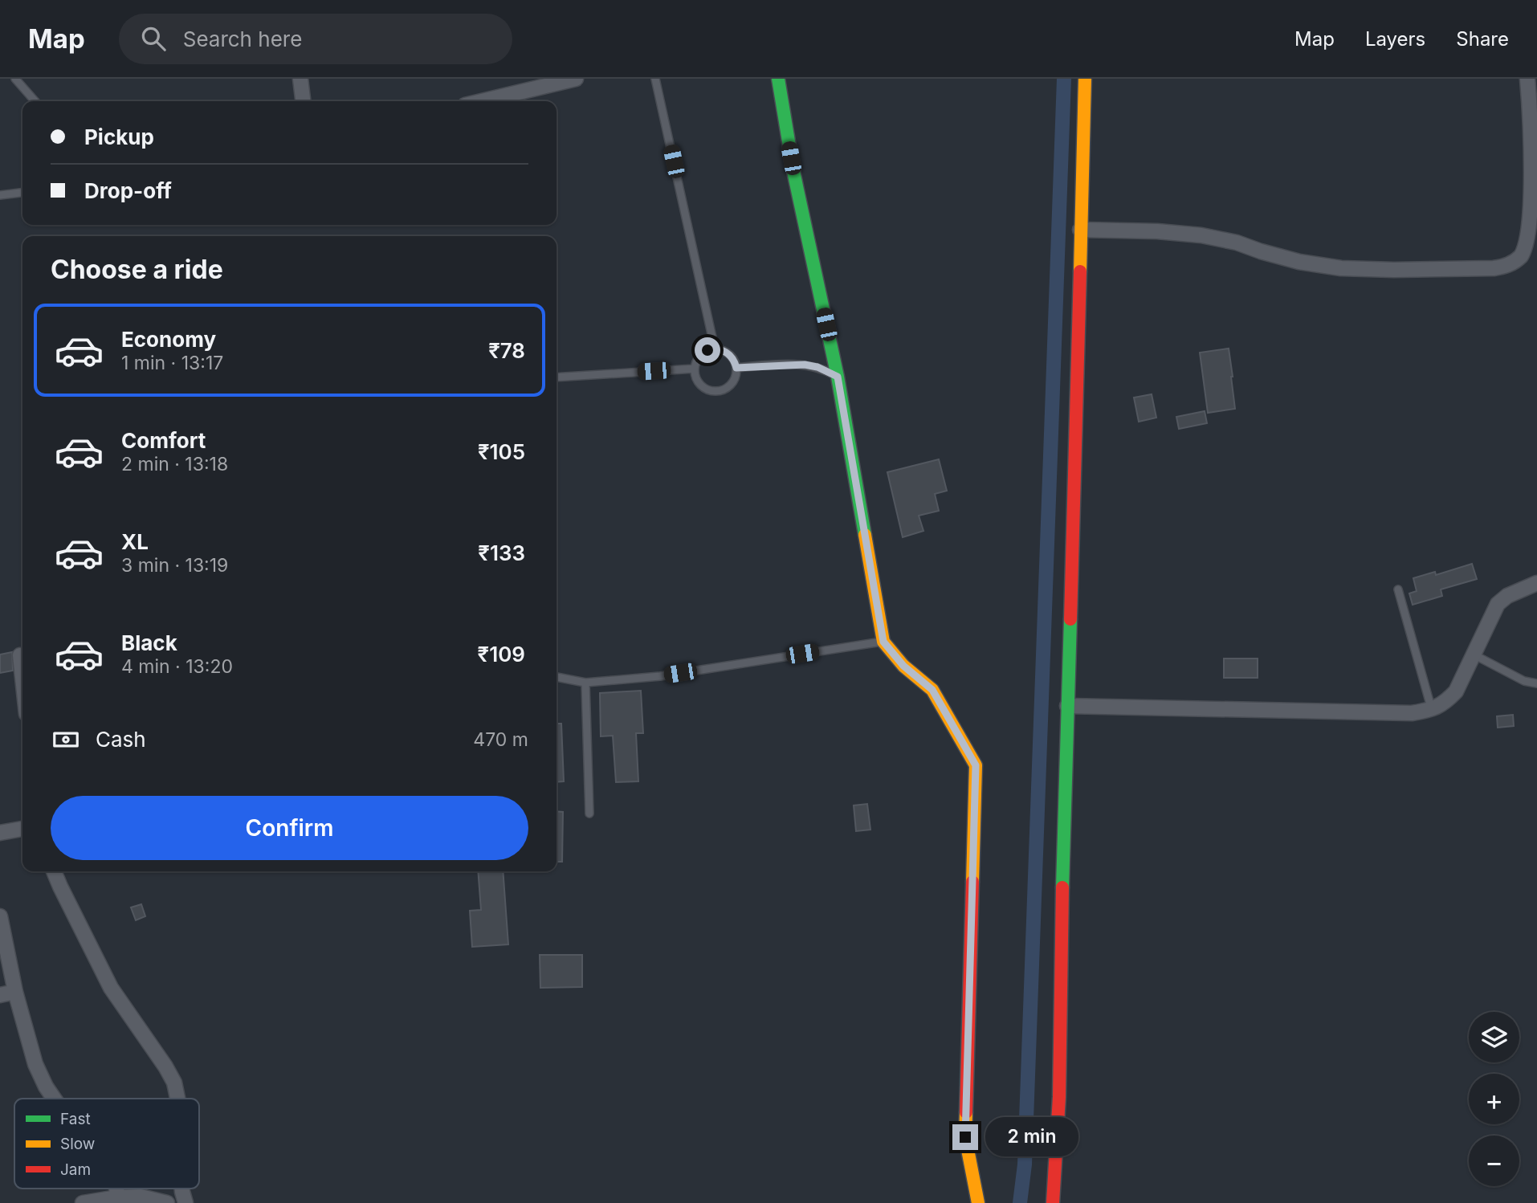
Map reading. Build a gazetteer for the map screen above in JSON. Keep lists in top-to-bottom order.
{
  "legend": ["Fast", "Slow", "Jam"],
  "page": {
    "header": "Map",
    "search": "Search here",
    "nav": ["Map", "Layers", "Share"],
    "banner": ["Pickup", "Drop-off"],
    "heading": "Choose a ride",
    "list": [
      {
        "name": "Economy",
        "note": "1 min · 13:17",
        "value": "₹78"
      },
      {
        "name": "Comfort",
        "note": "2 min · 13:18",
        "value": "₹105"
      },
      {
        "name": "XL",
        "note": "3 min · 13:19",
        "value": "₹133"
      },
      {
        "name": "Black",
        "note": "4 min · 13:20",
        "value": "₹109"
      }
    ],
    "pay": ["Cash", "470 m"],
    "buttons": "Confirm",
    "map_buttons": ["+", "−"],
    "bubble": "2 min"
  }
}
